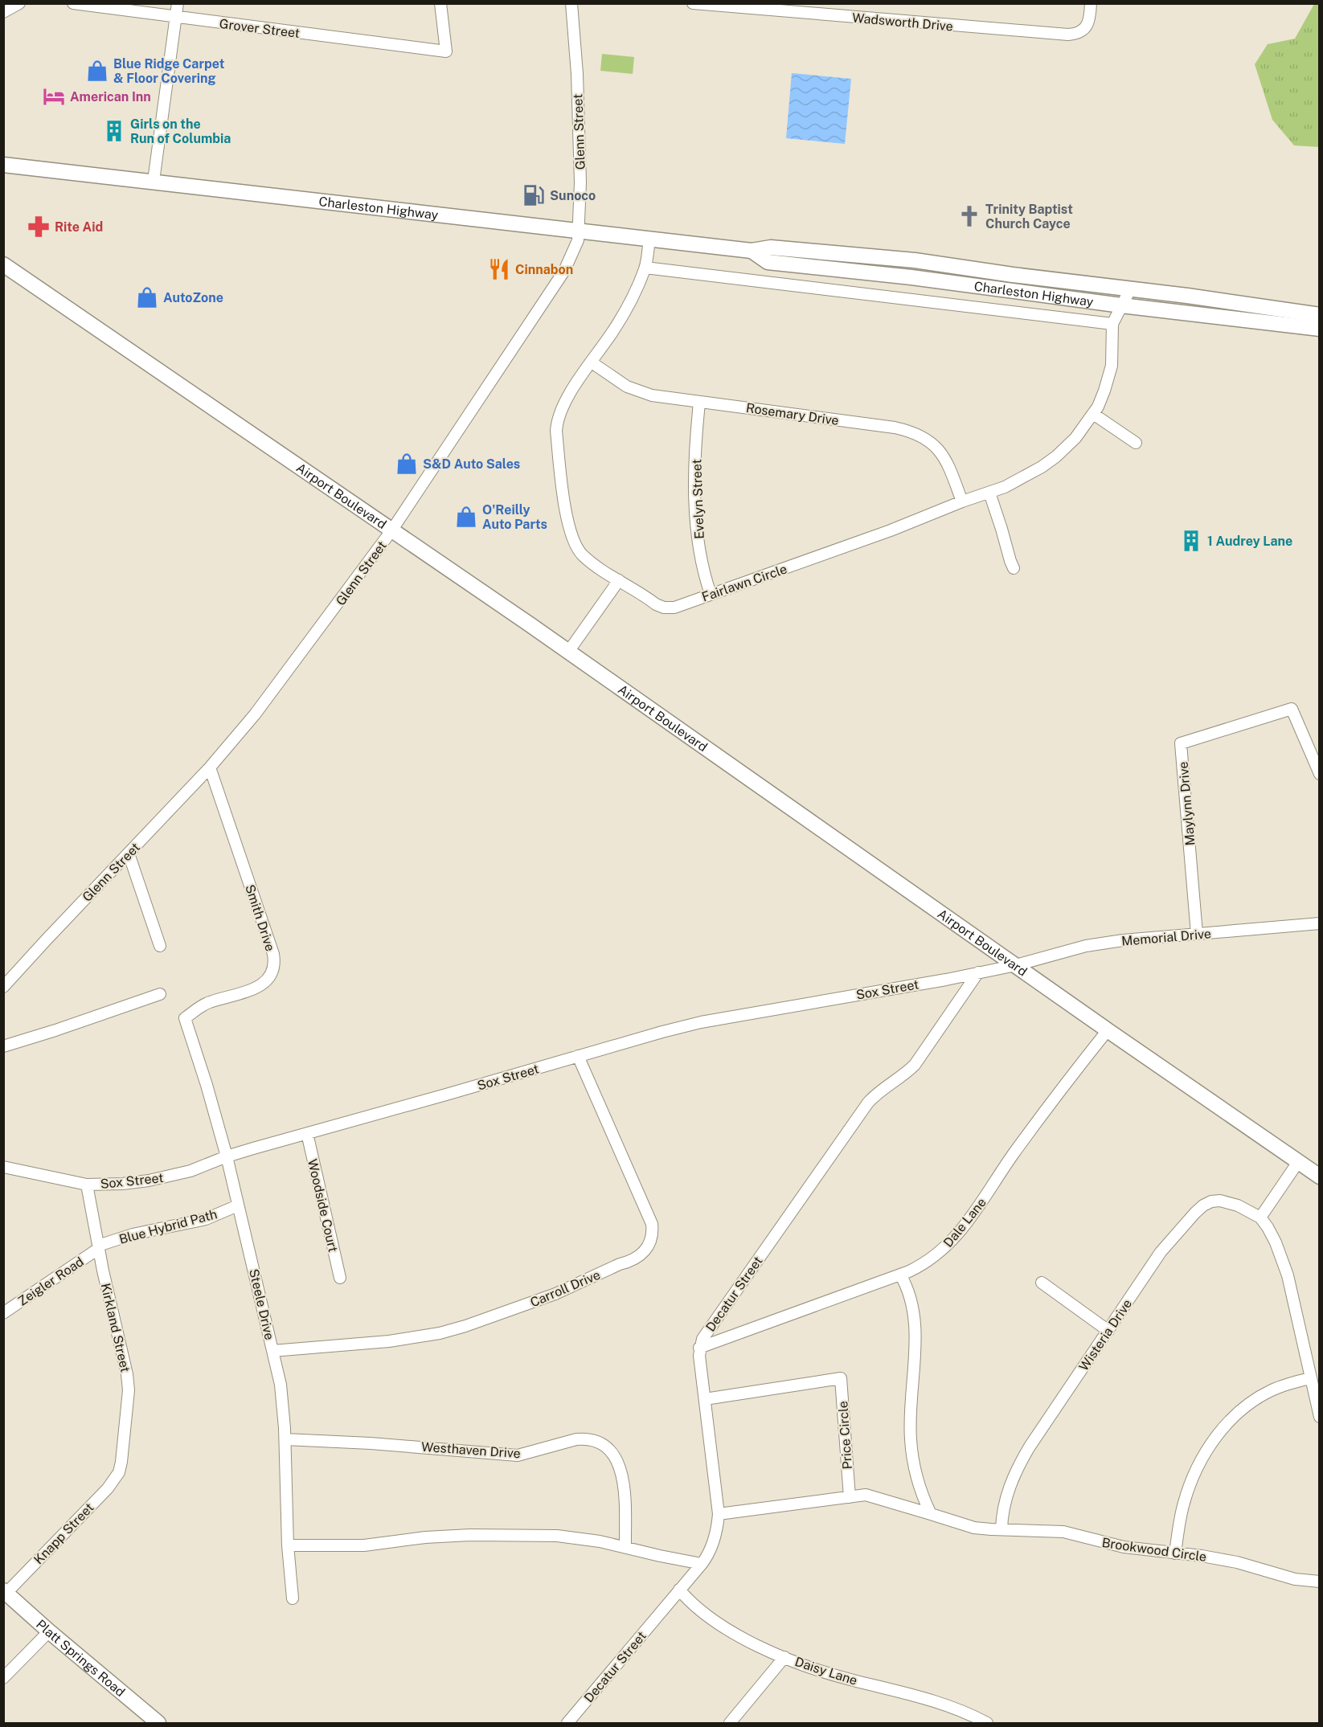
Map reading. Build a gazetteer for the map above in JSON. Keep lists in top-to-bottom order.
{
  "streets": {
    "main road": ["Charleston Highway", "Airport Boulevard", "Platt Springs Road"],
    "street": [
      "Wadsworth Drive",
      "Grover Street",
      "Glenn Street",
      "Rosemary Drive",
      "Evelyn Street",
      "Fairlawn Circle",
      "Maylynn Drive",
      "Smith Drive",
      "Memorial Drive",
      "Sox Street",
      "Woodside Court",
      "Dale Lane",
      "Blue Hybrid Path",
      "Zeigler Road",
      "Carroll Drive",
      "Decatur Street",
      "Steele Drive",
      "Kirkland Street",
      "Wisteria Drive",
      "Price Circle",
      "Westhaven Drive",
      "Knapp Street",
      "Brookwood Circle",
      "Daisy Lane"
    ]
  },
  "crossings": [
    ["Glenn Street", "Charleston Highway"],
    ["Glenn Street", "Airport Boulevard"],
    ["Glenn Street", "Smith Drive"],
    ["Charleston Highway", "Fairlawn Circle"],
    ["Rosemary Drive", "Evelyn Street"],
    ["Rosemary Drive", "Fairlawn Circle"],
    ["Airport Boulevard", "Memorial Drive"],
    ["Airport Boulevard", "Sox Street"],
    ["Airport Boulevard", "Dale Lane"],
    ["Evelyn Street", "Fairlawn Circle"],
    ["Maylynn Drive", "Memorial Drive"],
    ["Smith Drive", "Steele Drive"],
    ["Memorial Drive", "Sox Street"],
    ["Sox Street", "Woodside Court"],
    ["Sox Street", "Carroll Drive"],
    ["Sox Street", "Decatur Street"],
    ["Sox Street", "Steele Drive"],
    ["Sox Street", "Kirkland Street"],
    ["Dale Lane", "Decatur Street"],
    ["Blue Hybrid Path", "Zeigler Road"],
    ["Blue Hybrid Path", "Steele Drive"],
    ["Blue Hybrid Path", "Kirkland Street"],
    ["Zeigler Road", "Kirkland Street"],
    ["Carroll Drive", "Steele Drive"],
    ["Decatur Street", "Price Circle"],
    ["Decatur Street", "Daisy Lane"],
    ["Steele Drive", "Westhaven Drive"],
    ["Kirkland Street", "Knapp Street"],
    ["Wisteria Drive", "Brookwood Circle"],
    ["Price Circle", "Brookwood Circle"],
    ["Knapp Street", "Platt Springs Road"]
  ],
  "places": {
    "shop": [
      "Blue Ridge Carpet & Floor Covering",
      "AutoZone",
      "S&D Auto Sales",
      "O'Reilly Auto Parts"
    ],
    "hotel": ["American Inn"],
    "building": ["Girls on the Run of Columbia", "1 Audrey Lane"],
    "fuel station": ["Sunoco"],
    "church": ["Trinity Baptist Church Cayce"],
    "pharmacy": ["Rite Aid"],
    "restaurant": ["Cinnabon"]
  }
}
